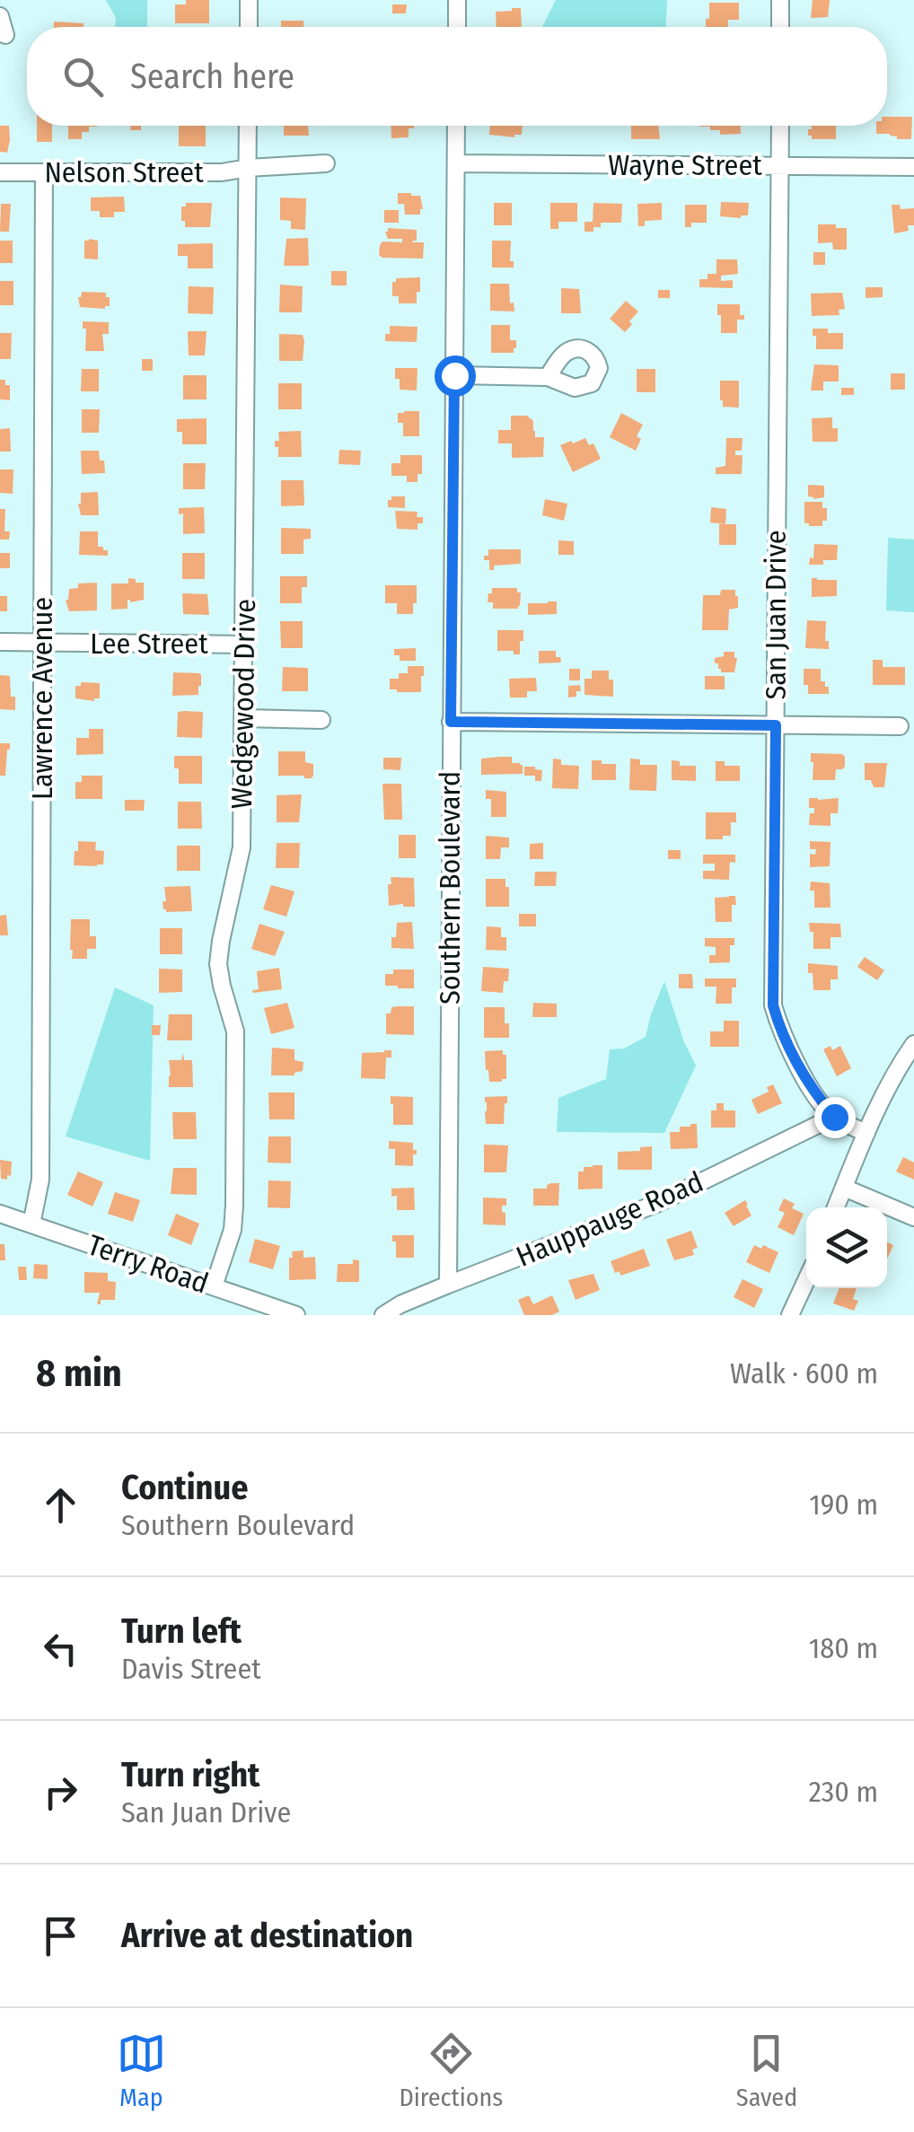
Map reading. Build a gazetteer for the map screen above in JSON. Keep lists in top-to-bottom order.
{
  "streets": {
    "street": [
      "Wayne Street",
      "Nelson Street",
      "San Juan Drive",
      "Lee Street",
      "Lawrence Avenue",
      "Wedgewood Drive",
      "Southern Boulevard",
      "Hauppauge Road",
      "Terry Road"
    ]
  },
  "crossings": [
    ["Wayne Street", "San Juan Drive"],
    ["Wayne Street", "Southern Boulevard"],
    ["Nelson Street", "Lawrence Avenue"],
    ["Nelson Street", "Wedgewood Drive"],
    ["San Juan Drive", "Hauppauge Road"],
    ["Lee Street", "Lawrence Avenue"],
    ["Lee Street", "Wedgewood Drive"],
    ["Lawrence Avenue", "Terry Road"],
    ["Wedgewood Drive", "Terry Road"],
    ["Southern Boulevard", "Hauppauge Road"]
  ],
  "page": {
    "search": "Search here",
    "heading": ["8 min", "Walk · 600 m"],
    "list": [
      ["Continue", "Southern Boulevard", "190 m"],
      ["Turn left", "Davis Street", "180 m"],
      ["Turn right", "San Juan Drive", "230 m"],
      "Arrive at destination"
    ],
    "nav": ["Map", "Directions", "Saved"]
  }
}
